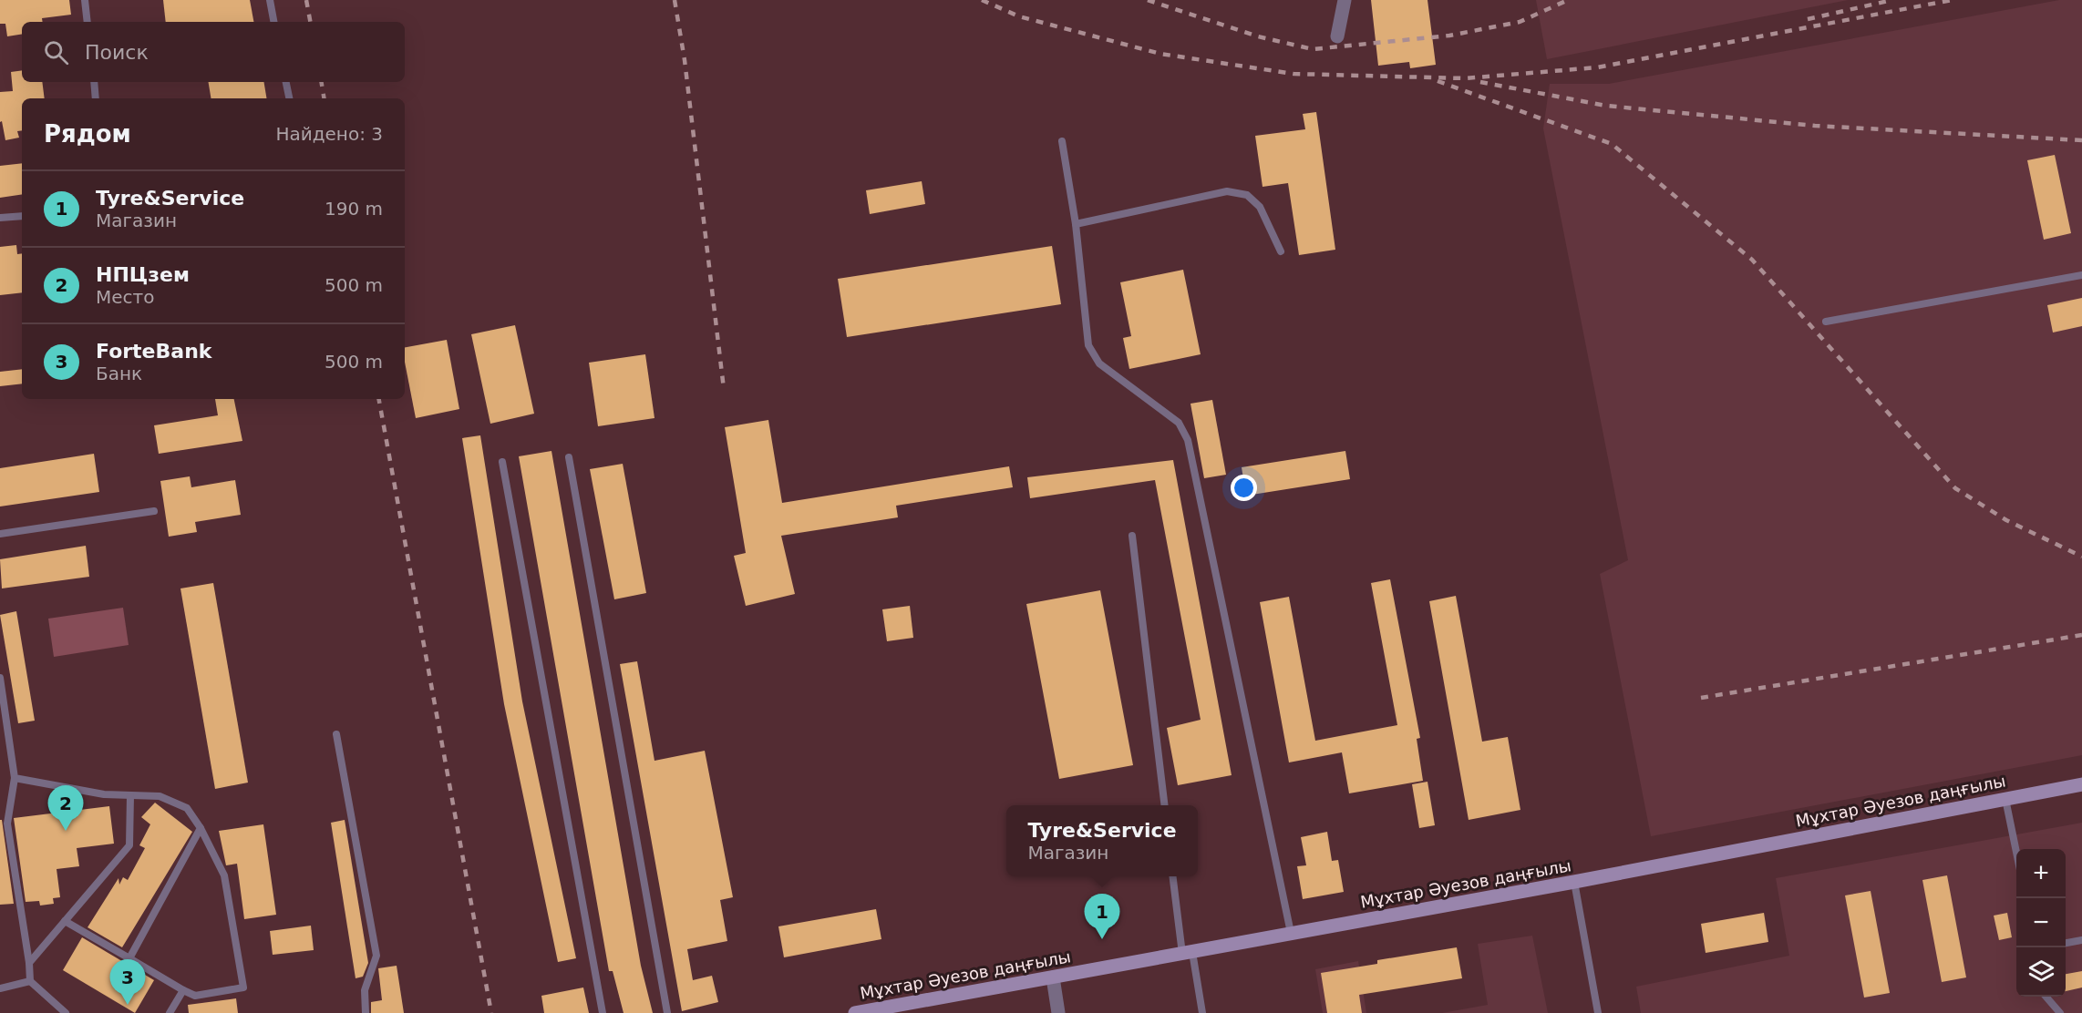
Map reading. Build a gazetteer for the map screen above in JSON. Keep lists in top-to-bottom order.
{
  "streets": {
    "main road": ["Мұхтар Әуезов даңғылы"]
  },
  "page": {
    "search": "Поиск",
    "heading": ["Рядом", "Найдено: 3"],
    "list": [
      {
        "mark": "1",
        "name": "Tyre&Service",
        "note": "Магазин",
        "value": "190 m"
      },
      {
        "mark": "2",
        "name": "НПЦзем",
        "note": "Место",
        "value": "500 m"
      },
      {
        "mark": "3",
        "name": "ForteBank",
        "note": "Банк",
        "value": "500 m"
      }
    ],
    "pins": ["2", "1", "3"],
    "popup": ["Tyre&Service", "Магазин"],
    "map_buttons": ["+", "−"]
  }
}
